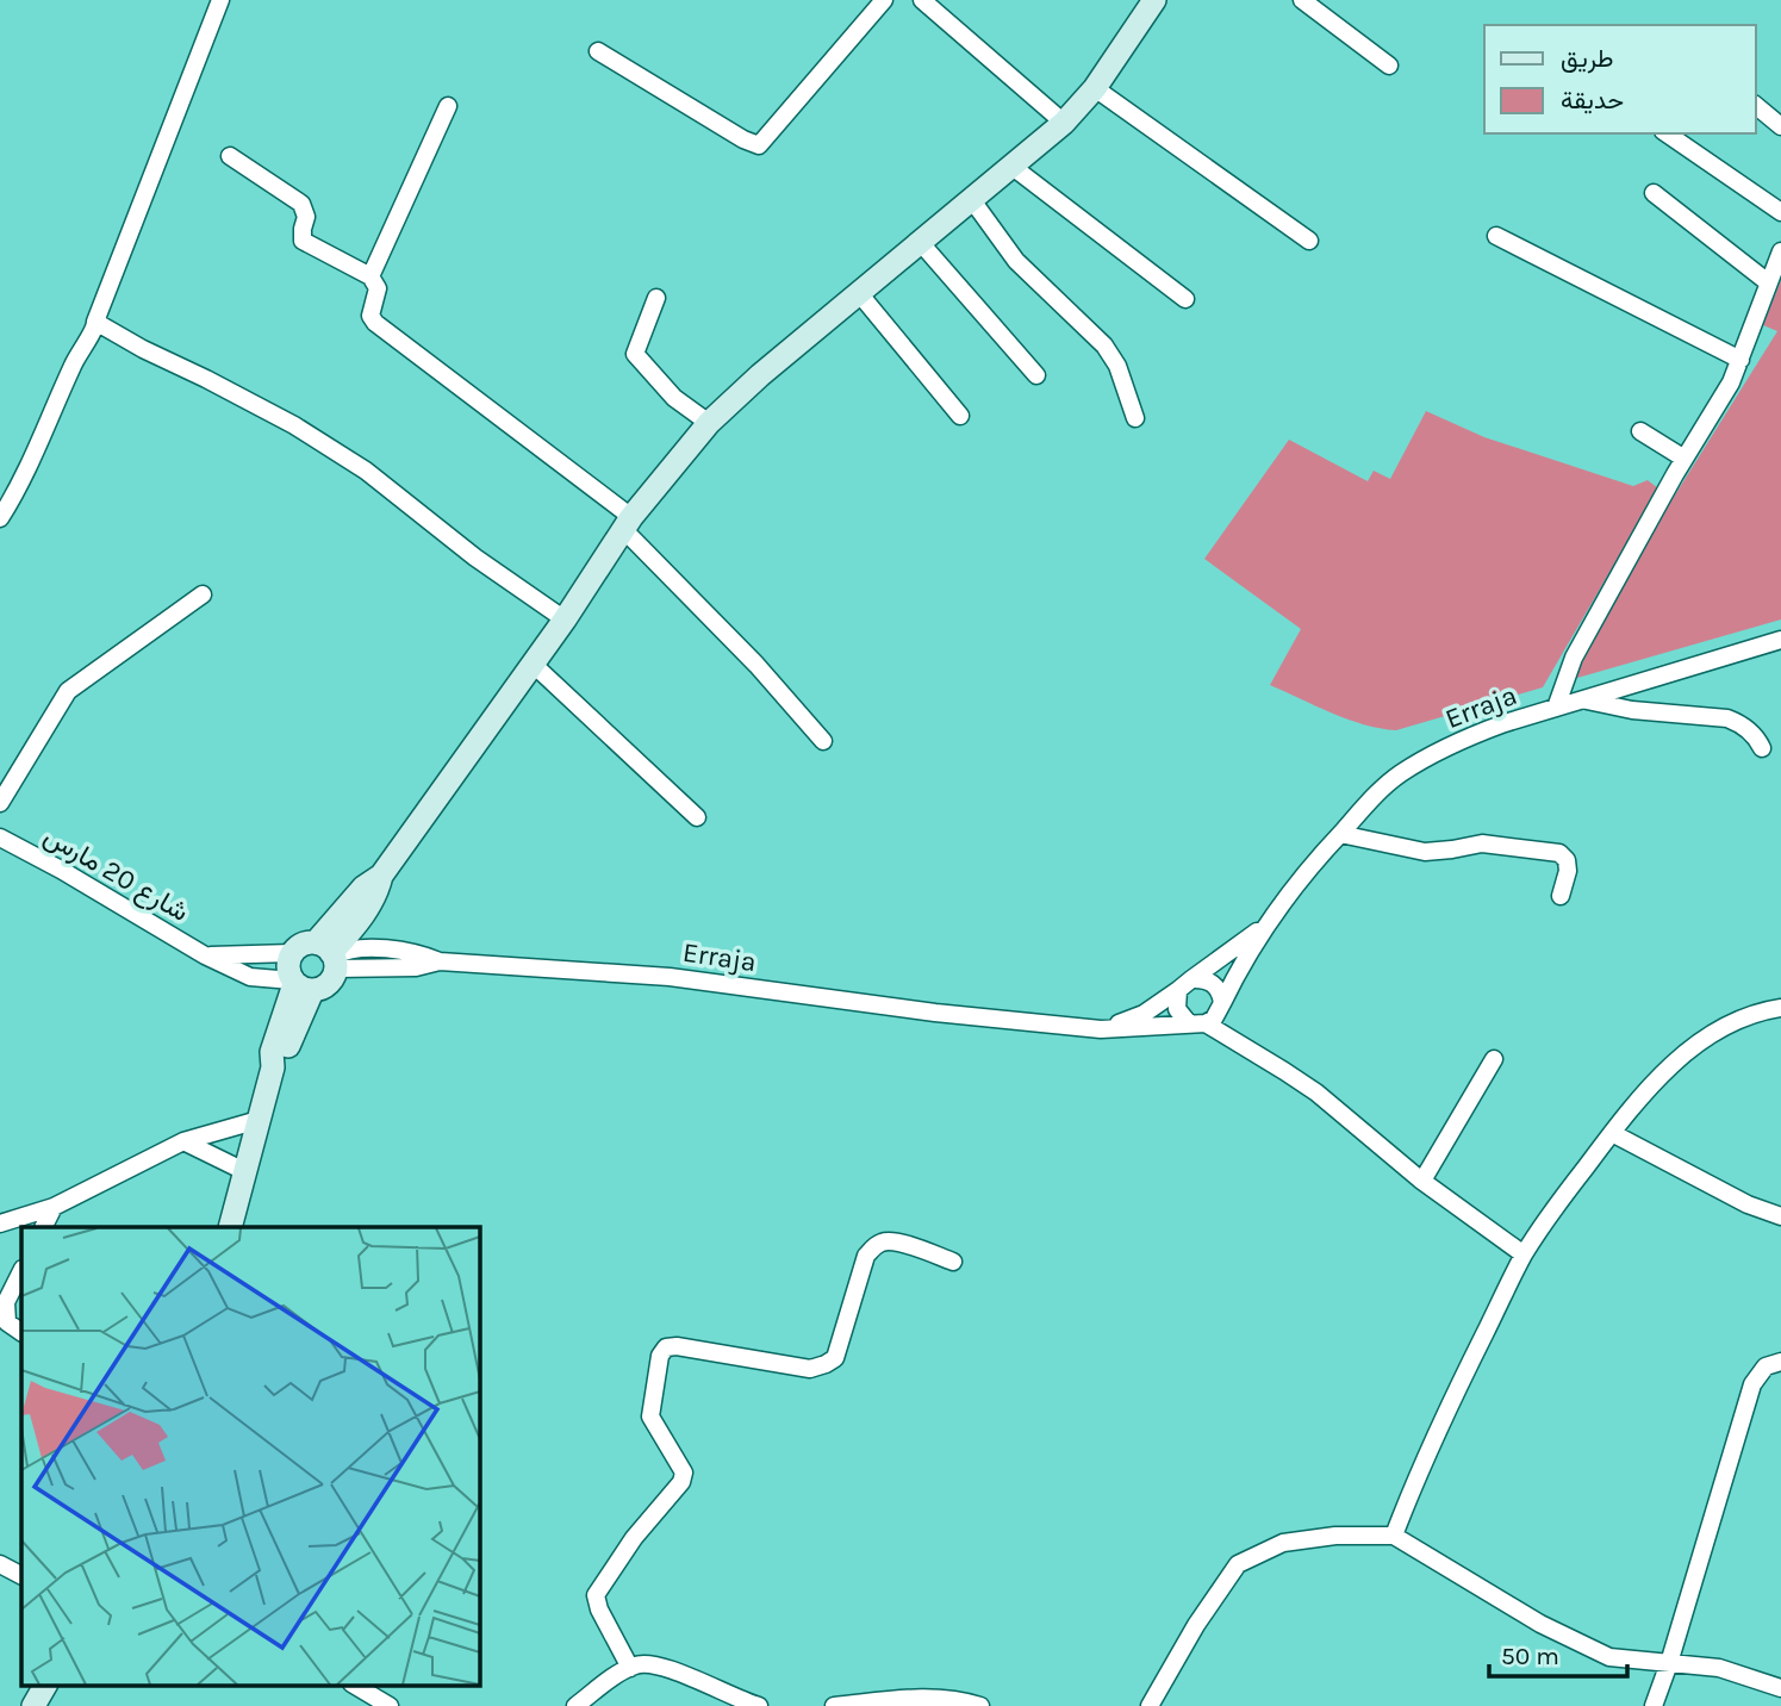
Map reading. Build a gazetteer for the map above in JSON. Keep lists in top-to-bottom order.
{
  "streets": {
    "street": ["Erraja", "شارع 20 مارس"]
  },
  "crossings": [
    ["Erraja", "شارع 20 مارس"]
  ],
  "legend": ["طريق", "حديقة"],
  "scale_bar": "50 m"
}
